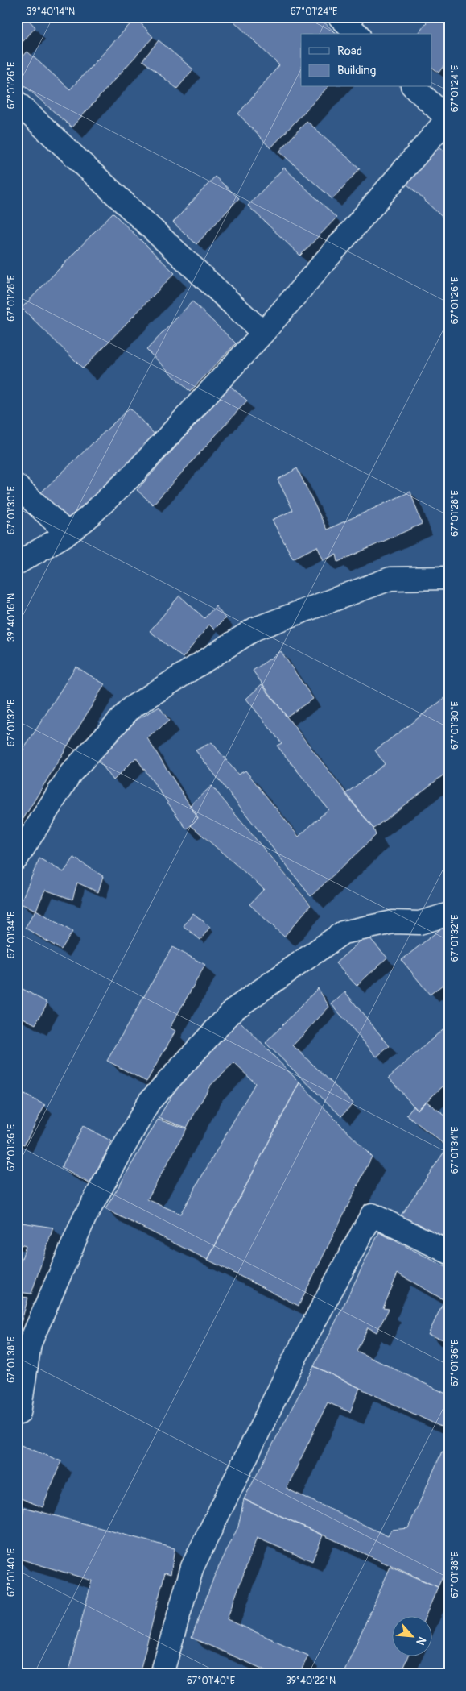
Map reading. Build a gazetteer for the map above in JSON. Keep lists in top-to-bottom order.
{
  "legend": ["Road", "Building"],
  "north": "bottom right",
  "coordinates": [
    "39°40'14\"N",
    "67°01'24\"E",
    "67°01'26\"E",
    "67°01'28\"E",
    "67°01'30\"E",
    "39°40'16\"N",
    "67°01'32\"E",
    "67°01'34\"E",
    "67°01'36\"E",
    "67°01'38\"E",
    "67°01'40\"E",
    "39°40'22\"N"
  ]
}
